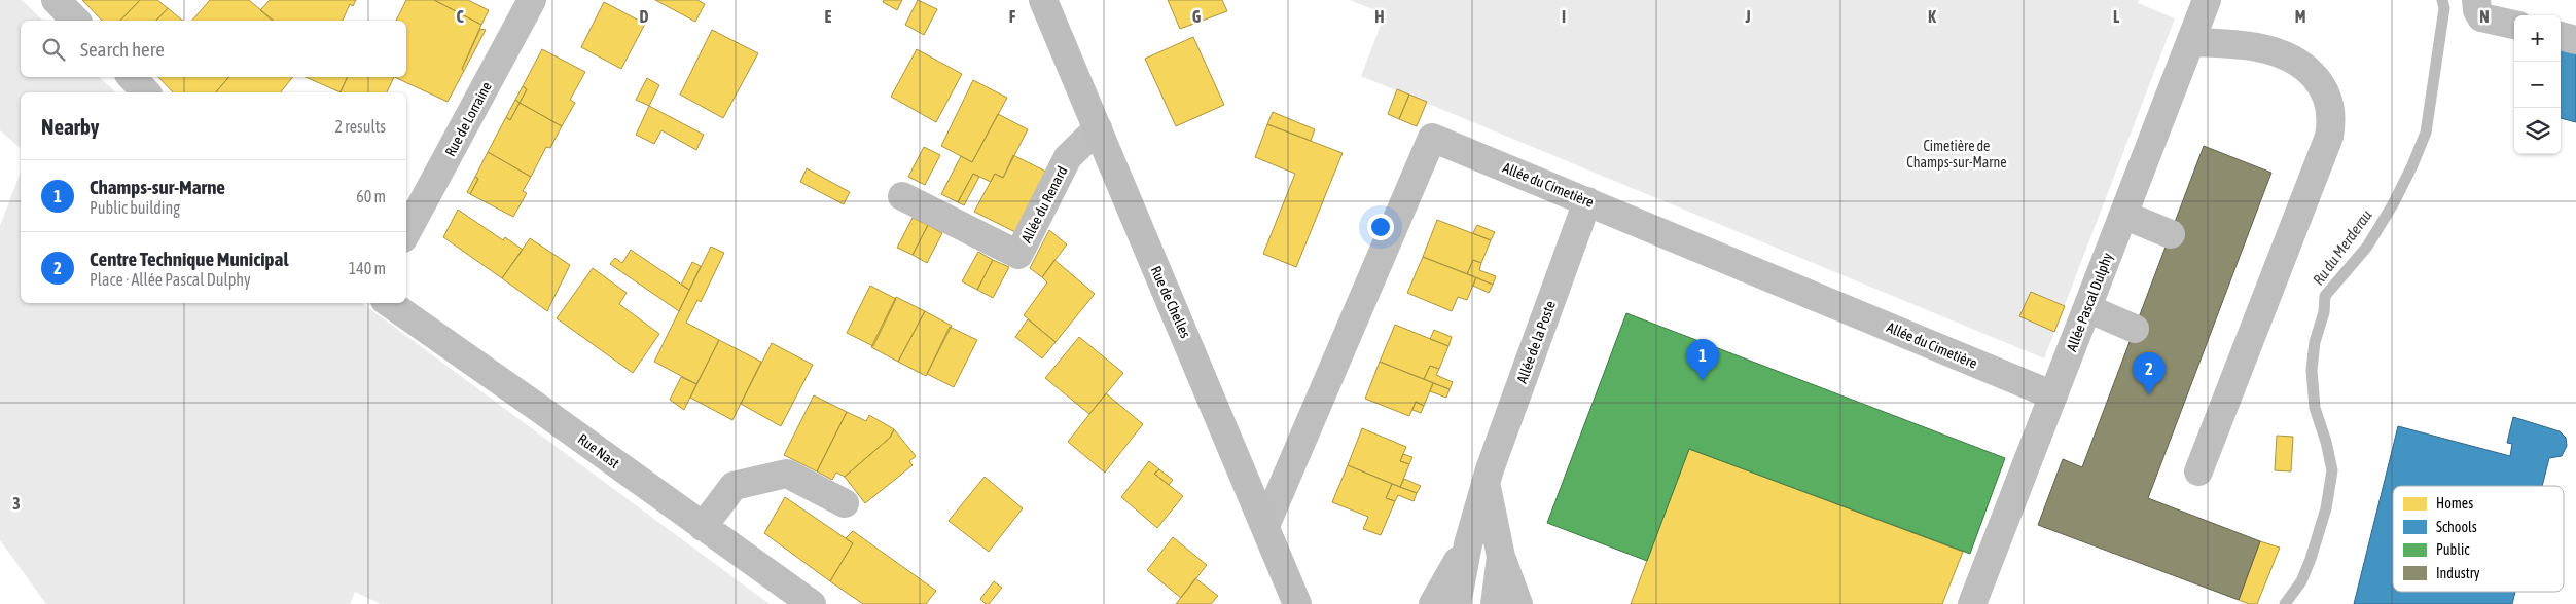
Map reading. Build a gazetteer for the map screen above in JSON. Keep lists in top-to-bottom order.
{
  "streets": {
    "main road": ["Rue de Chelles"],
    "street": [
      "Rue de Lorraine",
      "Allée du Cimetière",
      "Allée du Renard",
      "Allée Pascal Dulphy",
      "Allée de la Poste",
      "Rue Nast"
    ]
  },
  "crossings": [
    ["Allée du Cimetière", "Rue de Chelles"],
    ["Allée du Cimetière", "Allée Pascal Dulphy"],
    ["Allée du Cimetière", "Allée de la Poste"],
    ["Allée du Renard", "Rue de Chelles"]
  ],
  "water": ["Ru du Merderau"],
  "parks": ["Cimetière de Champs-sur-Marne"],
  "legend": [
    "Homes",
    "Schools",
    "Public",
    "Industry"
  ],
  "page": {
    "map_buttons": ["+", "−"],
    "search": "Search here",
    "heading": ["Nearby", "2 results"],
    "list": [
      {
        "mark": "1",
        "name": "Champs-sur-Marne",
        "note": "Public building",
        "value": "60 m"
      },
      {
        "mark": "2",
        "name": "Centre Technique Municipal",
        "note": "Place · Allée Pascal Dulphy",
        "value": "140 m"
      }
    ],
    "pins": ["1", "2"]
  },
  "grid": {
    "columns": [
      "C",
      "D",
      "E",
      "F",
      "G",
      "H",
      "I",
      "J",
      "K",
      "L",
      "M",
      "N"
    ],
    "rows": ["3"]
  }
}
